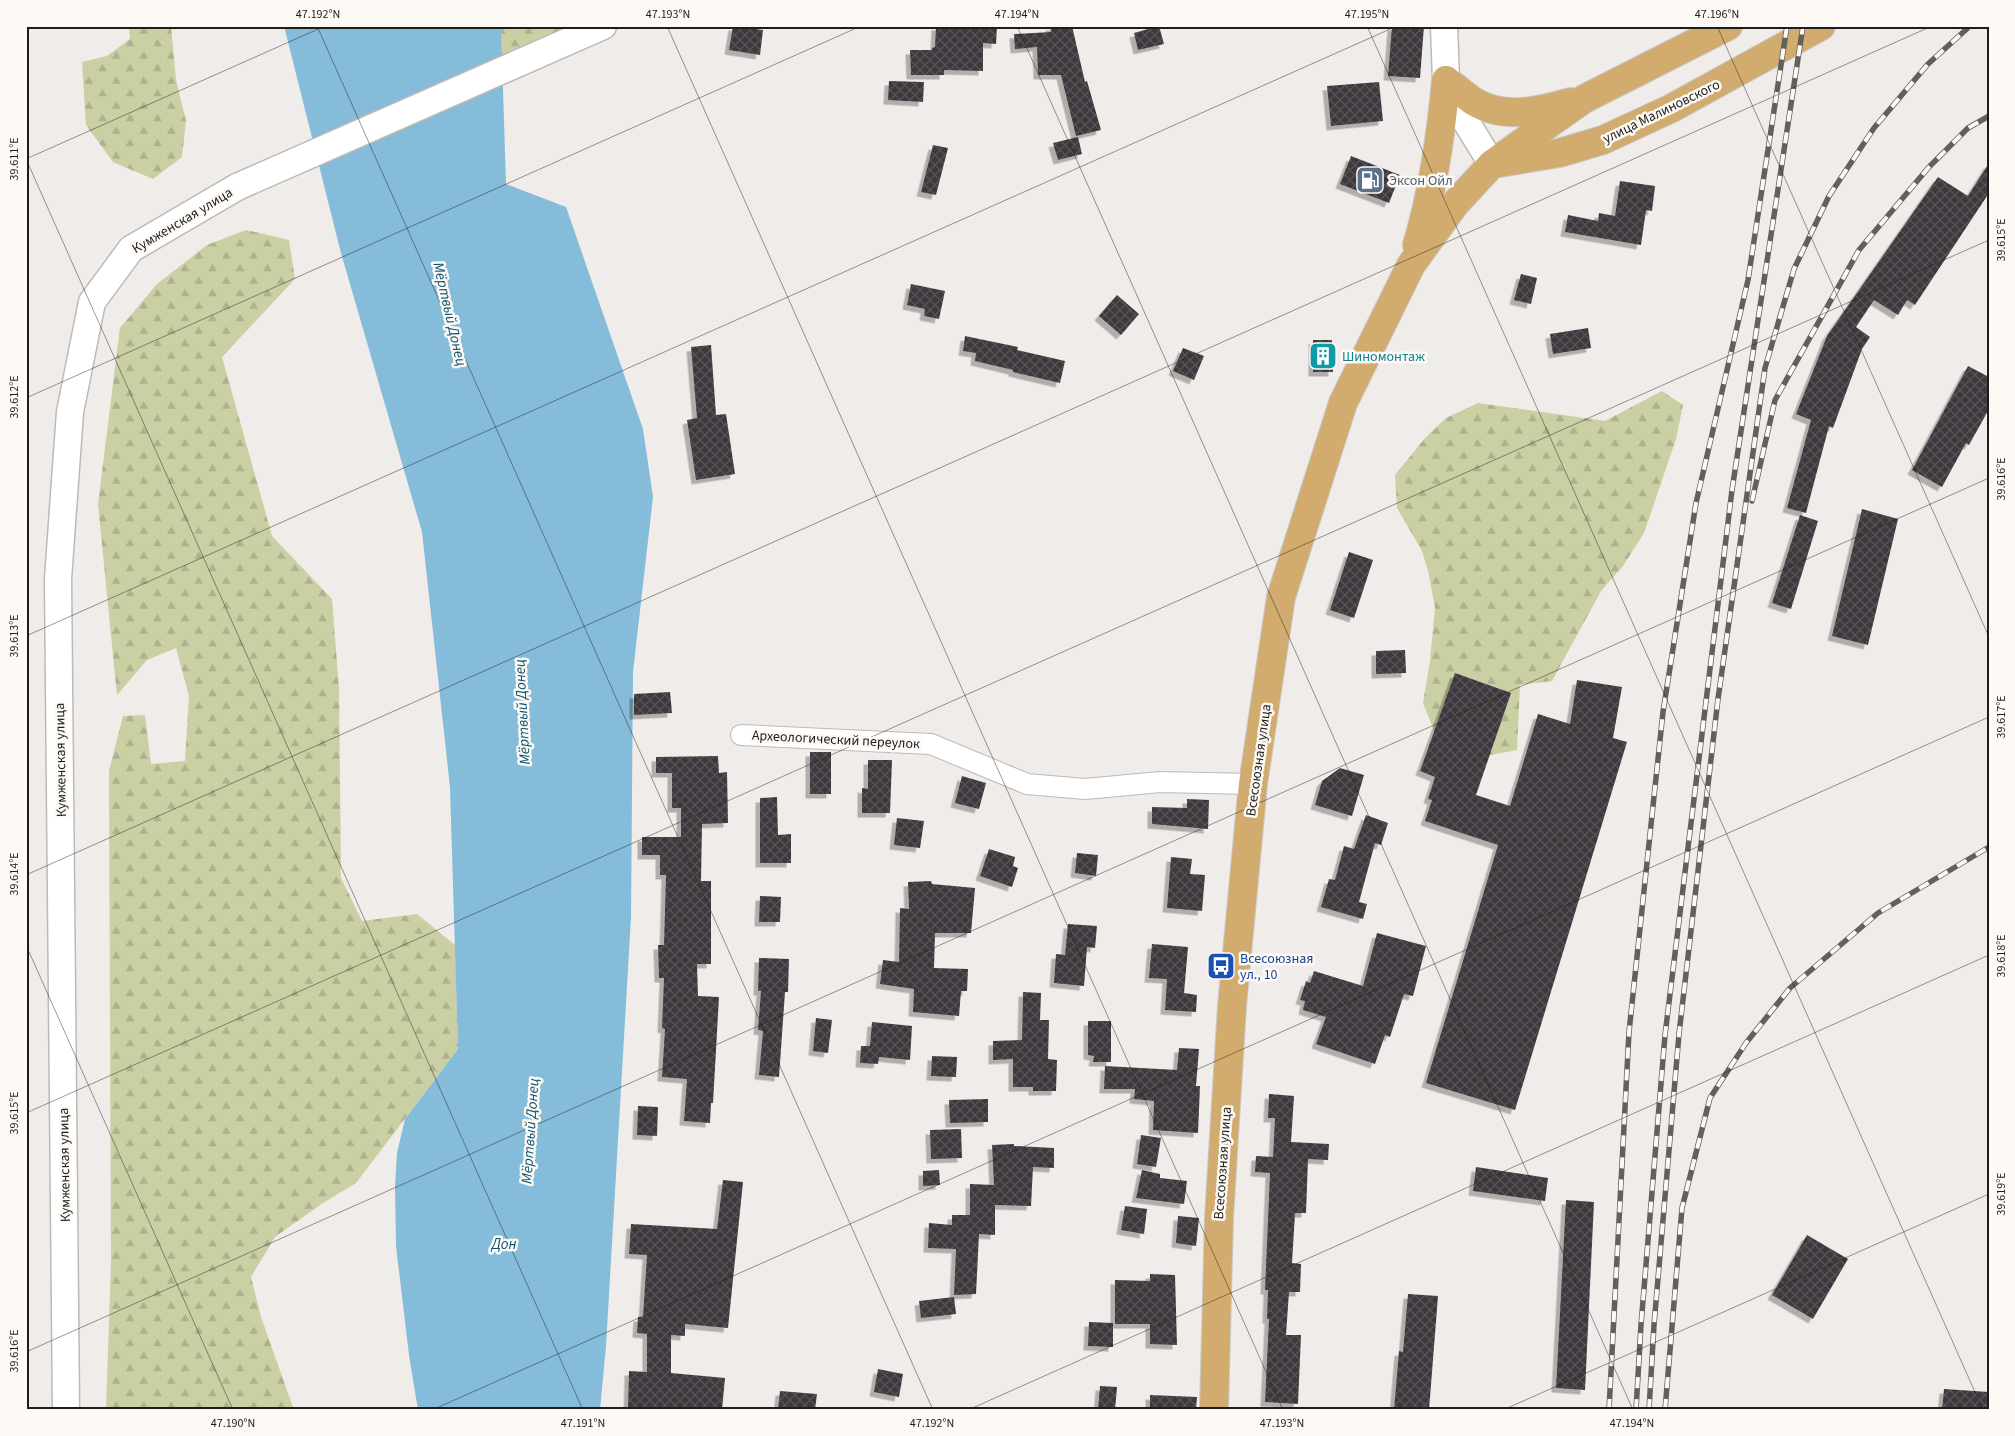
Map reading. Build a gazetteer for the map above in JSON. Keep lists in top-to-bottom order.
{
  "streets": {
    "highway": ["улица Малиновского", "Всесоюзная улица"],
    "street": ["Кумженская улица", "Археологический переулок"]
  },
  "crossings": [
    ["улица Малиновского", "Всесоюзная улица"],
    ["Археологический переулок", "Всесоюзная улица"]
  ],
  "water": ["Мёртвый Донец", "Дон"],
  "places": {
    "fuel station": ["Эксон Ойл"],
    "building": ["Шиномонтаж"],
    "bus stop": ["Всесоюзная ул., 10"]
  },
  "coordinates": [
    "47.192°N",
    "47.193°N",
    "47.194°N",
    "47.195°N",
    "47.196°N",
    "39.611°E",
    "39.615°E",
    "39.612°E",
    "39.616°E",
    "39.613°E",
    "39.617°E",
    "39.614°E",
    "39.618°E",
    "39.619°E",
    "47.190°N",
    "47.191°N"
  ]
}
